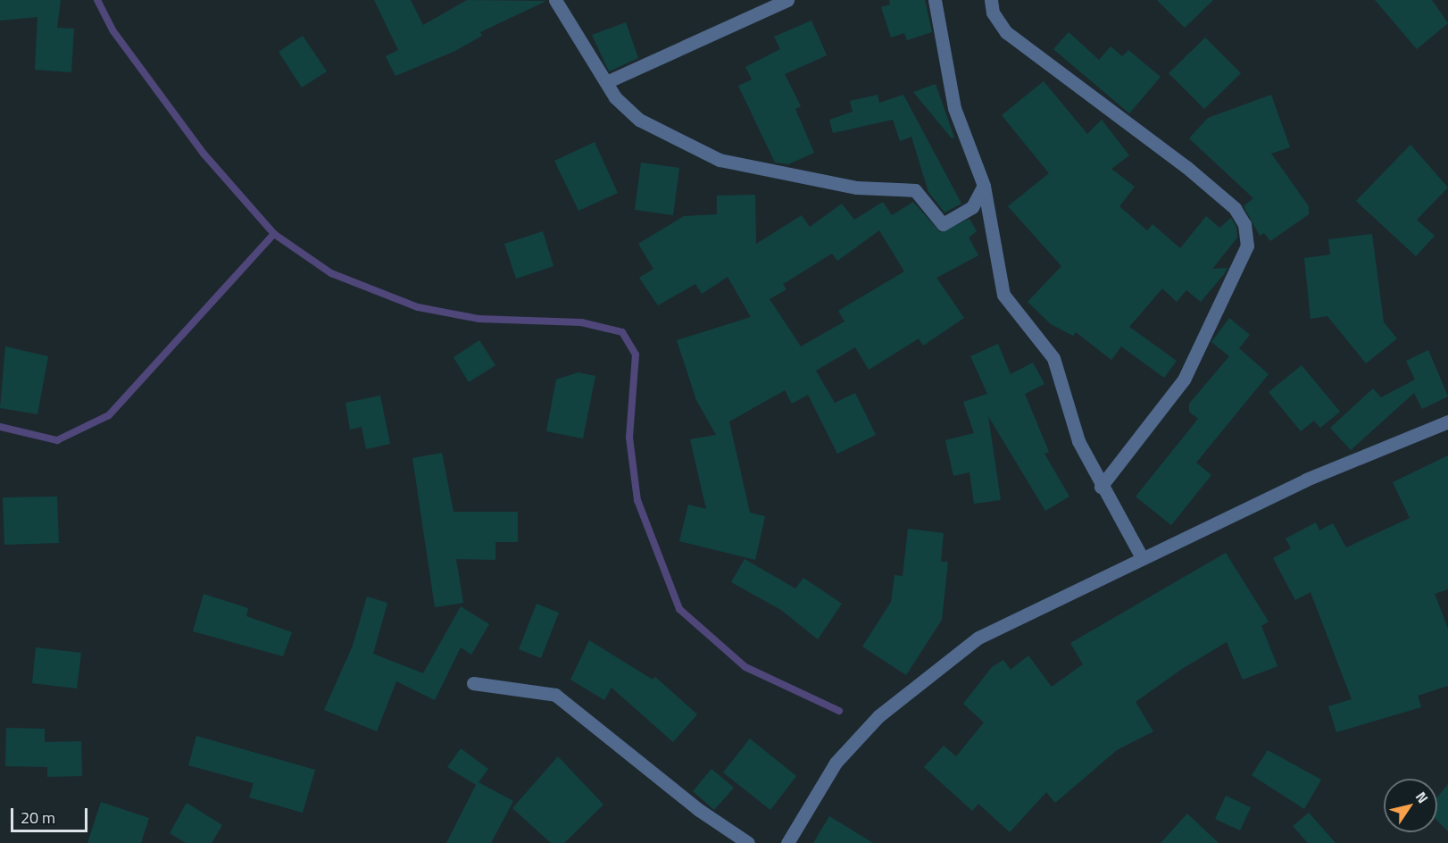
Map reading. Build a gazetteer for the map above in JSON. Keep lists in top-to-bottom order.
{
  "scale_bar": "20 m",
  "north": "top right"
}
